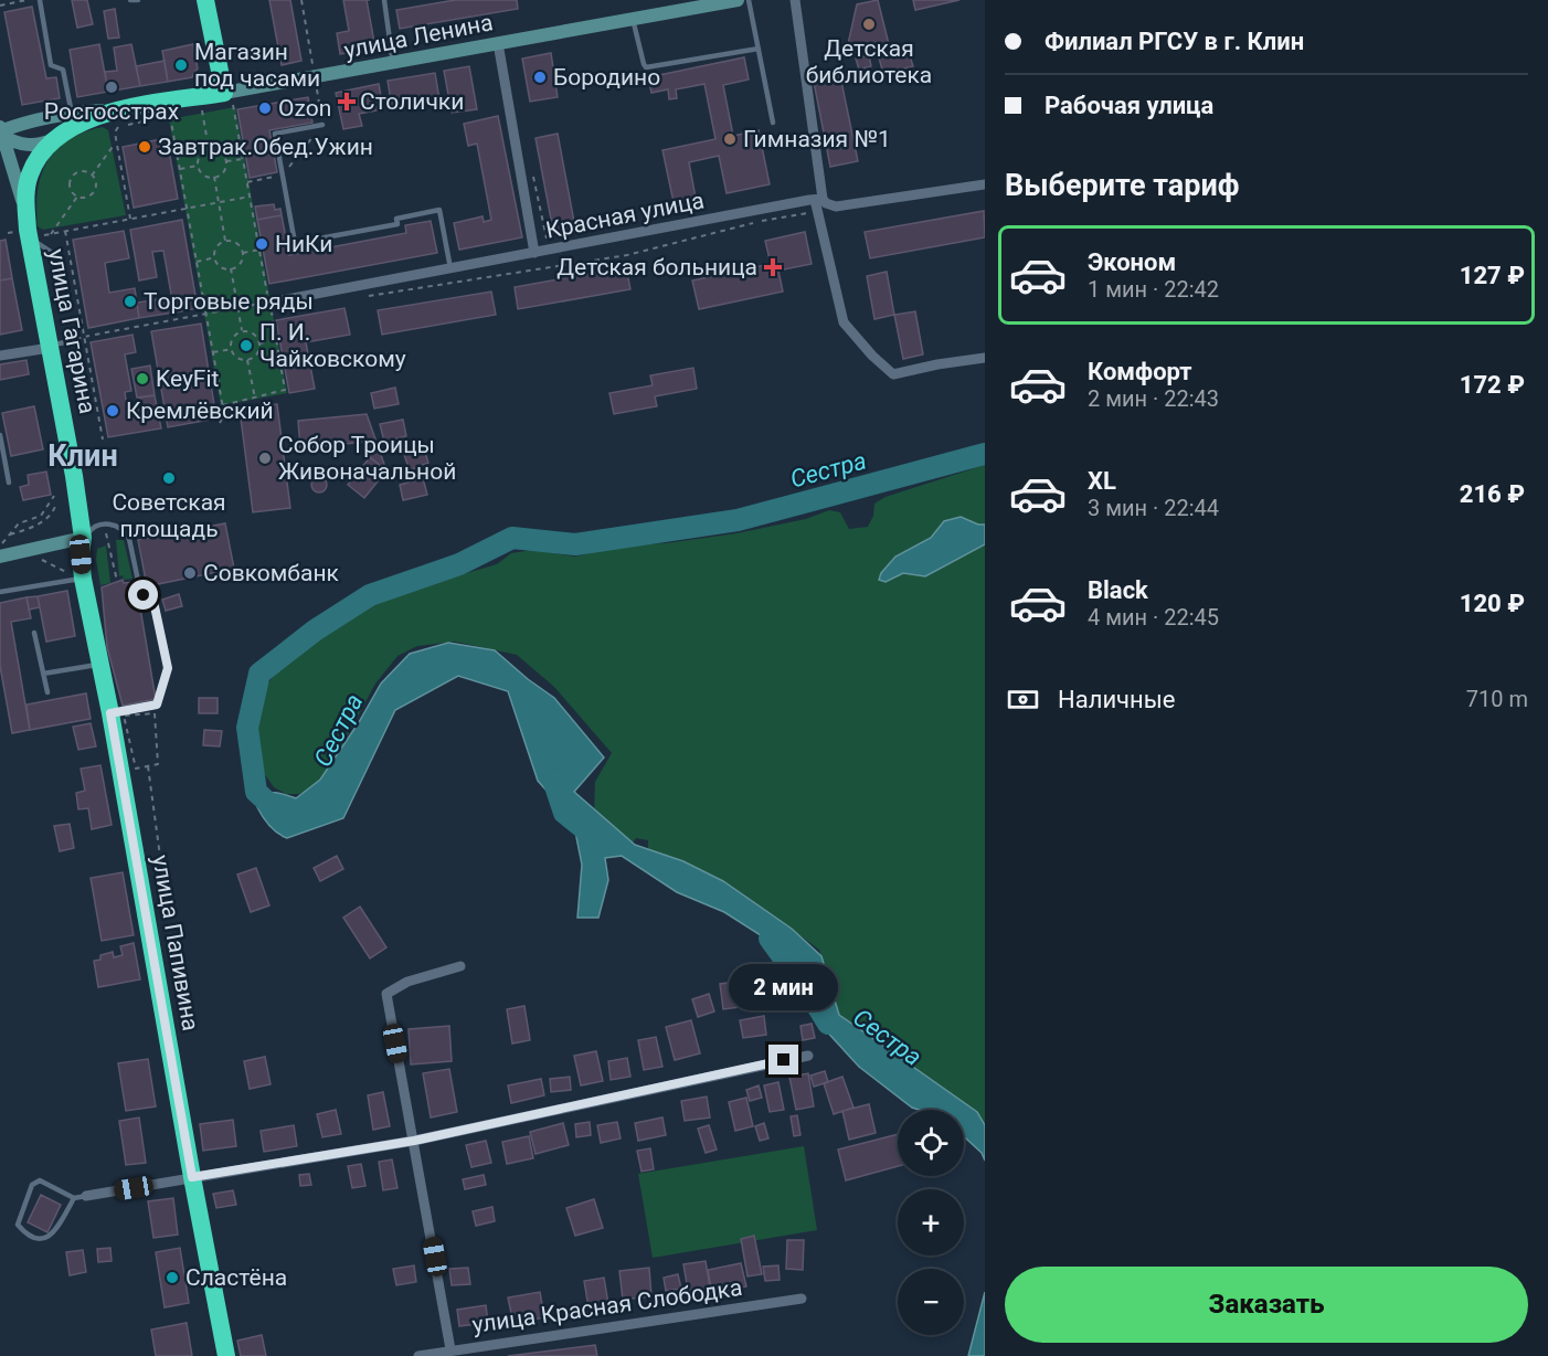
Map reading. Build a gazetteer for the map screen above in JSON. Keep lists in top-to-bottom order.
{
  "streets": {
    "highway": ["улица Гагарина", "улица Папивина"],
    "street": ["улица Ленина", "Красная улица", "улица Красная Слободка"]
  },
  "crossings": [
    ["улица Гагарина", "улица Папивина"]
  ],
  "districts": ["Клин"],
  "water": ["Сестра"],
  "places": {
    "other": [
      "Детская библиотека",
      "Магазин под часами",
      "Бородино",
      "Росгосстрах",
      "Ozon",
      "Гимназия №1",
      "Завтрак.Обед.Ужин",
      "НиКи",
      "Tорговые ряды",
      "П. И. Чайковскому",
      "KeyFit",
      "Кремлёвский",
      "Собор Троицы Живоначальной",
      "Советская площадь",
      "Совкомбанк",
      "Сластёна"
    ],
    "health": ["Столички", "Детская больница"]
  },
  "page": {
    "banner": ["Филиал РГСУ в г. Клин", "Рабочая улица"],
    "heading": "Выберите тариф",
    "list": [
      {
        "name": "Эконом",
        "note": "1 мин · 22:42",
        "value": "127 ₽"
      },
      {
        "name": "Комфорт",
        "note": "2 мин · 22:43",
        "value": "172 ₽"
      },
      {
        "name": "XL",
        "note": "3 мин · 22:44",
        "value": "216 ₽"
      },
      {
        "name": "Black",
        "note": "4 мин · 22:45",
        "value": "120 ₽"
      }
    ],
    "pay": ["Наличные", "710 m"],
    "bubble": "2 мин",
    "map_buttons": ["+", "−"],
    "buttons": "Заказать"
  }
}
